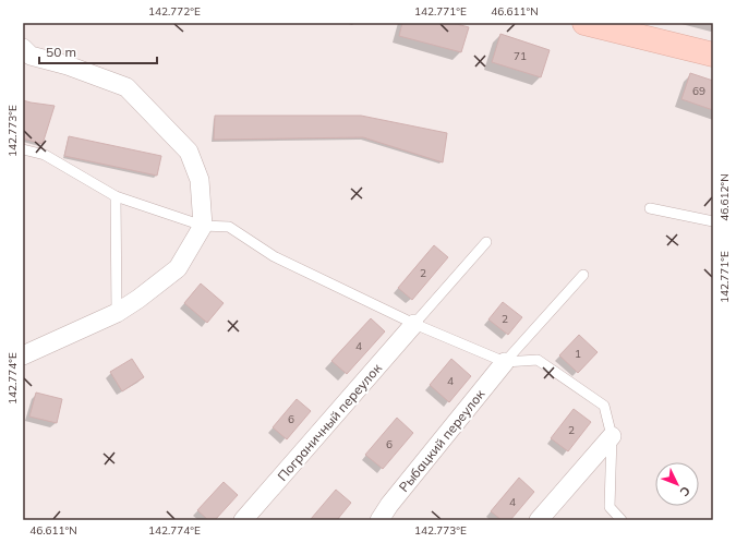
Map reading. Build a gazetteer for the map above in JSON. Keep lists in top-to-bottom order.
{
  "streets": {
    "street": ["Пограничный переулок", "Рыбацкий переулок"]
  },
  "house_numbers": [
    "71",
    "69",
    "2",
    "2",
    "4",
    "1",
    "4",
    "6",
    "2",
    "6",
    "4"
  ],
  "scale_bar": "50 m",
  "north": "bottom right",
  "coordinates": [
    "142.772°E",
    "142.771°E",
    "46.611°N",
    "142.773°E",
    "46.612°N",
    "142.774°E"
  ]
}
